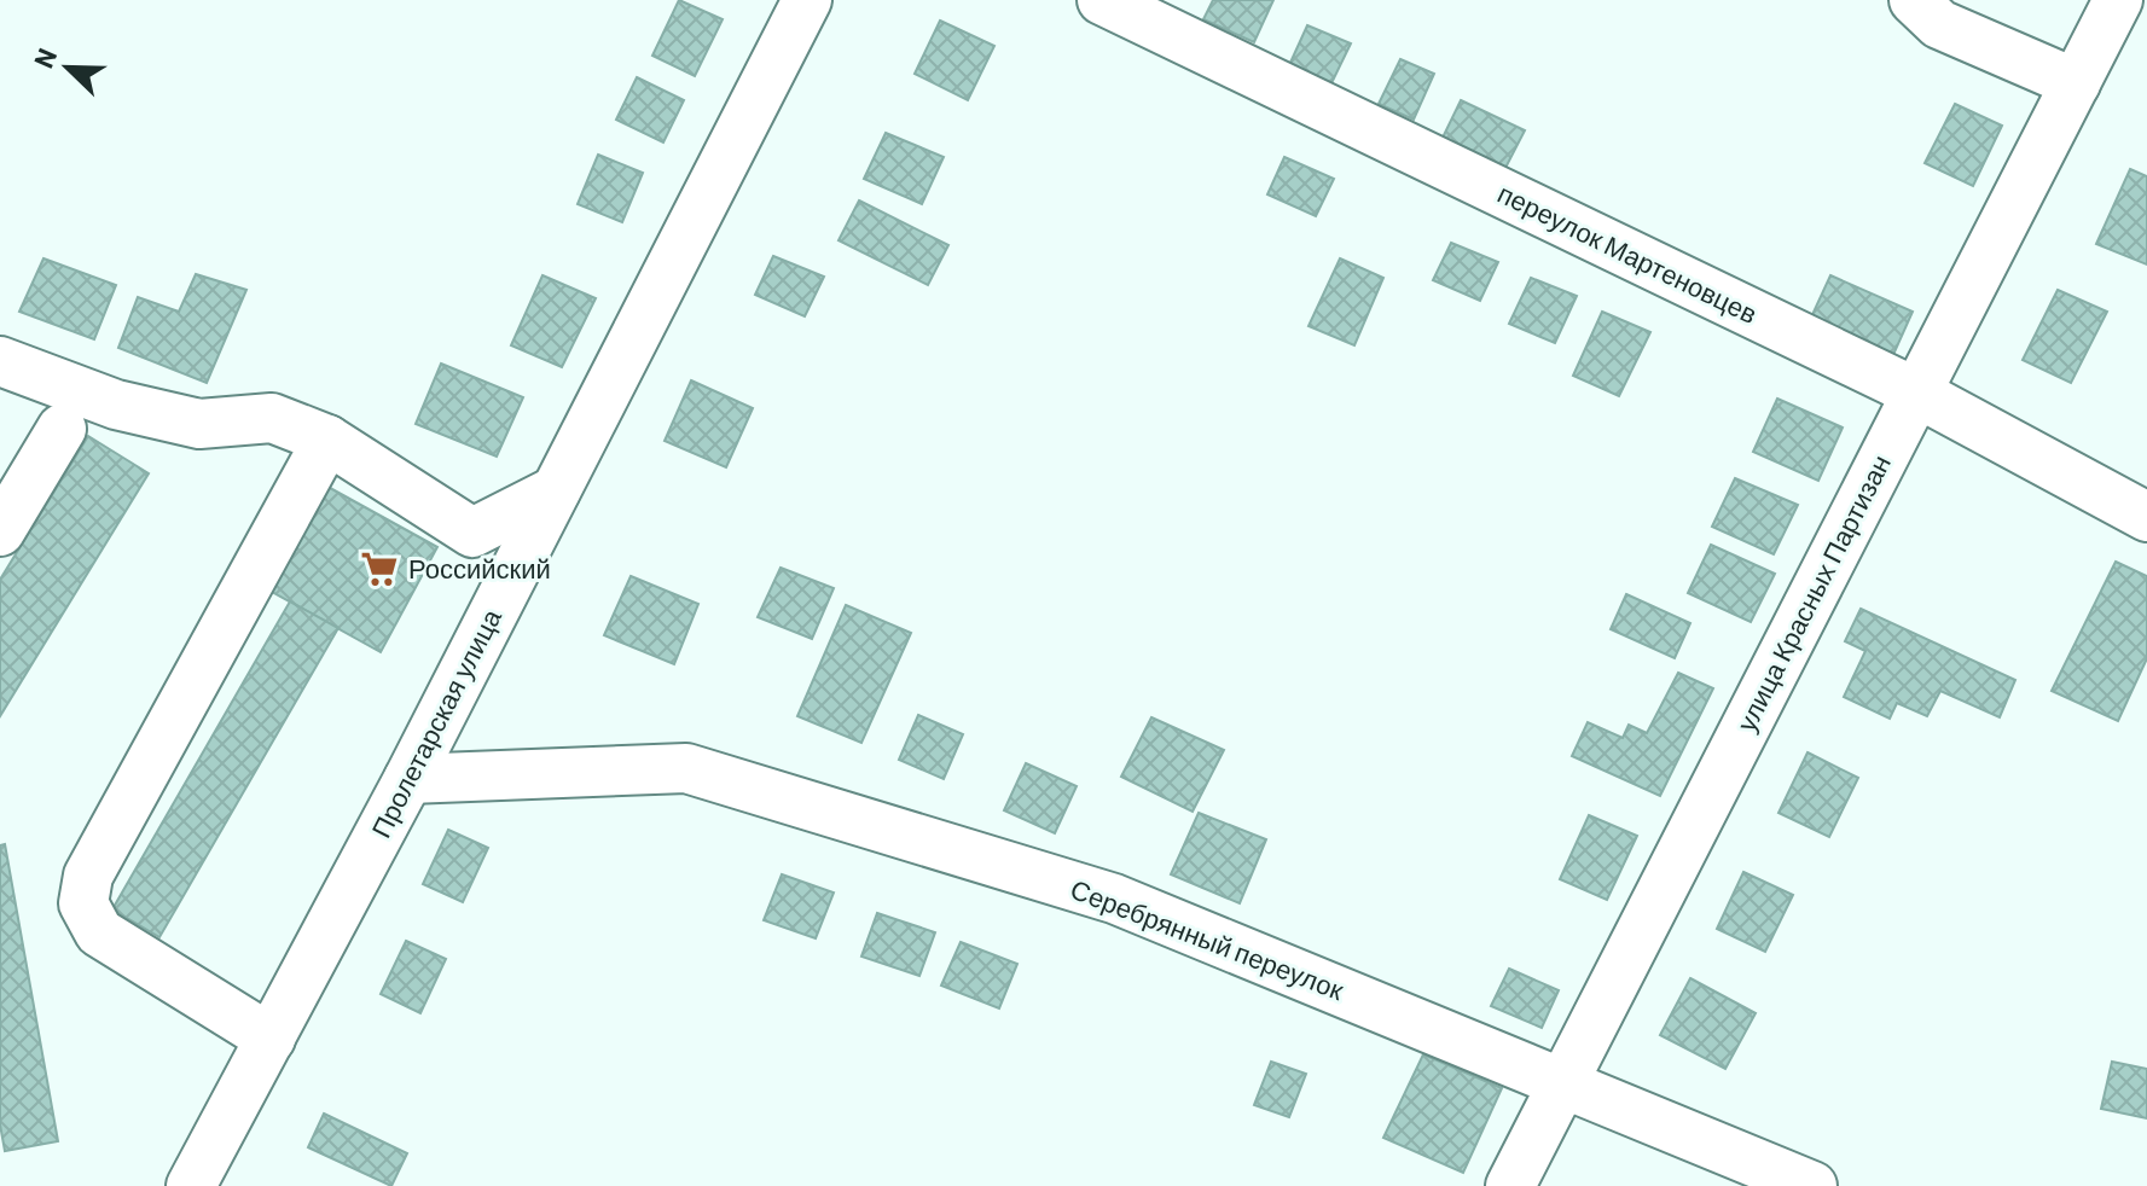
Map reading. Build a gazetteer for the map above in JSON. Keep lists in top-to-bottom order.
{
  "streets": {
    "street": [
      "переулок Мартеновцев",
      "улица Красных Партизан",
      "Пролетарская улица",
      "Серебрянный переулок"
    ]
  },
  "crossings": [
    ["переулок Мартеновцев", "улица Красных Партизан"],
    ["улица Красных Партизан", "Серебрянный переулок"],
    ["Пролетарская улица", "Серебрянный переулок"]
  ],
  "places": {
    "supermarket": ["Российский"]
  },
  "north": "top left"
}
